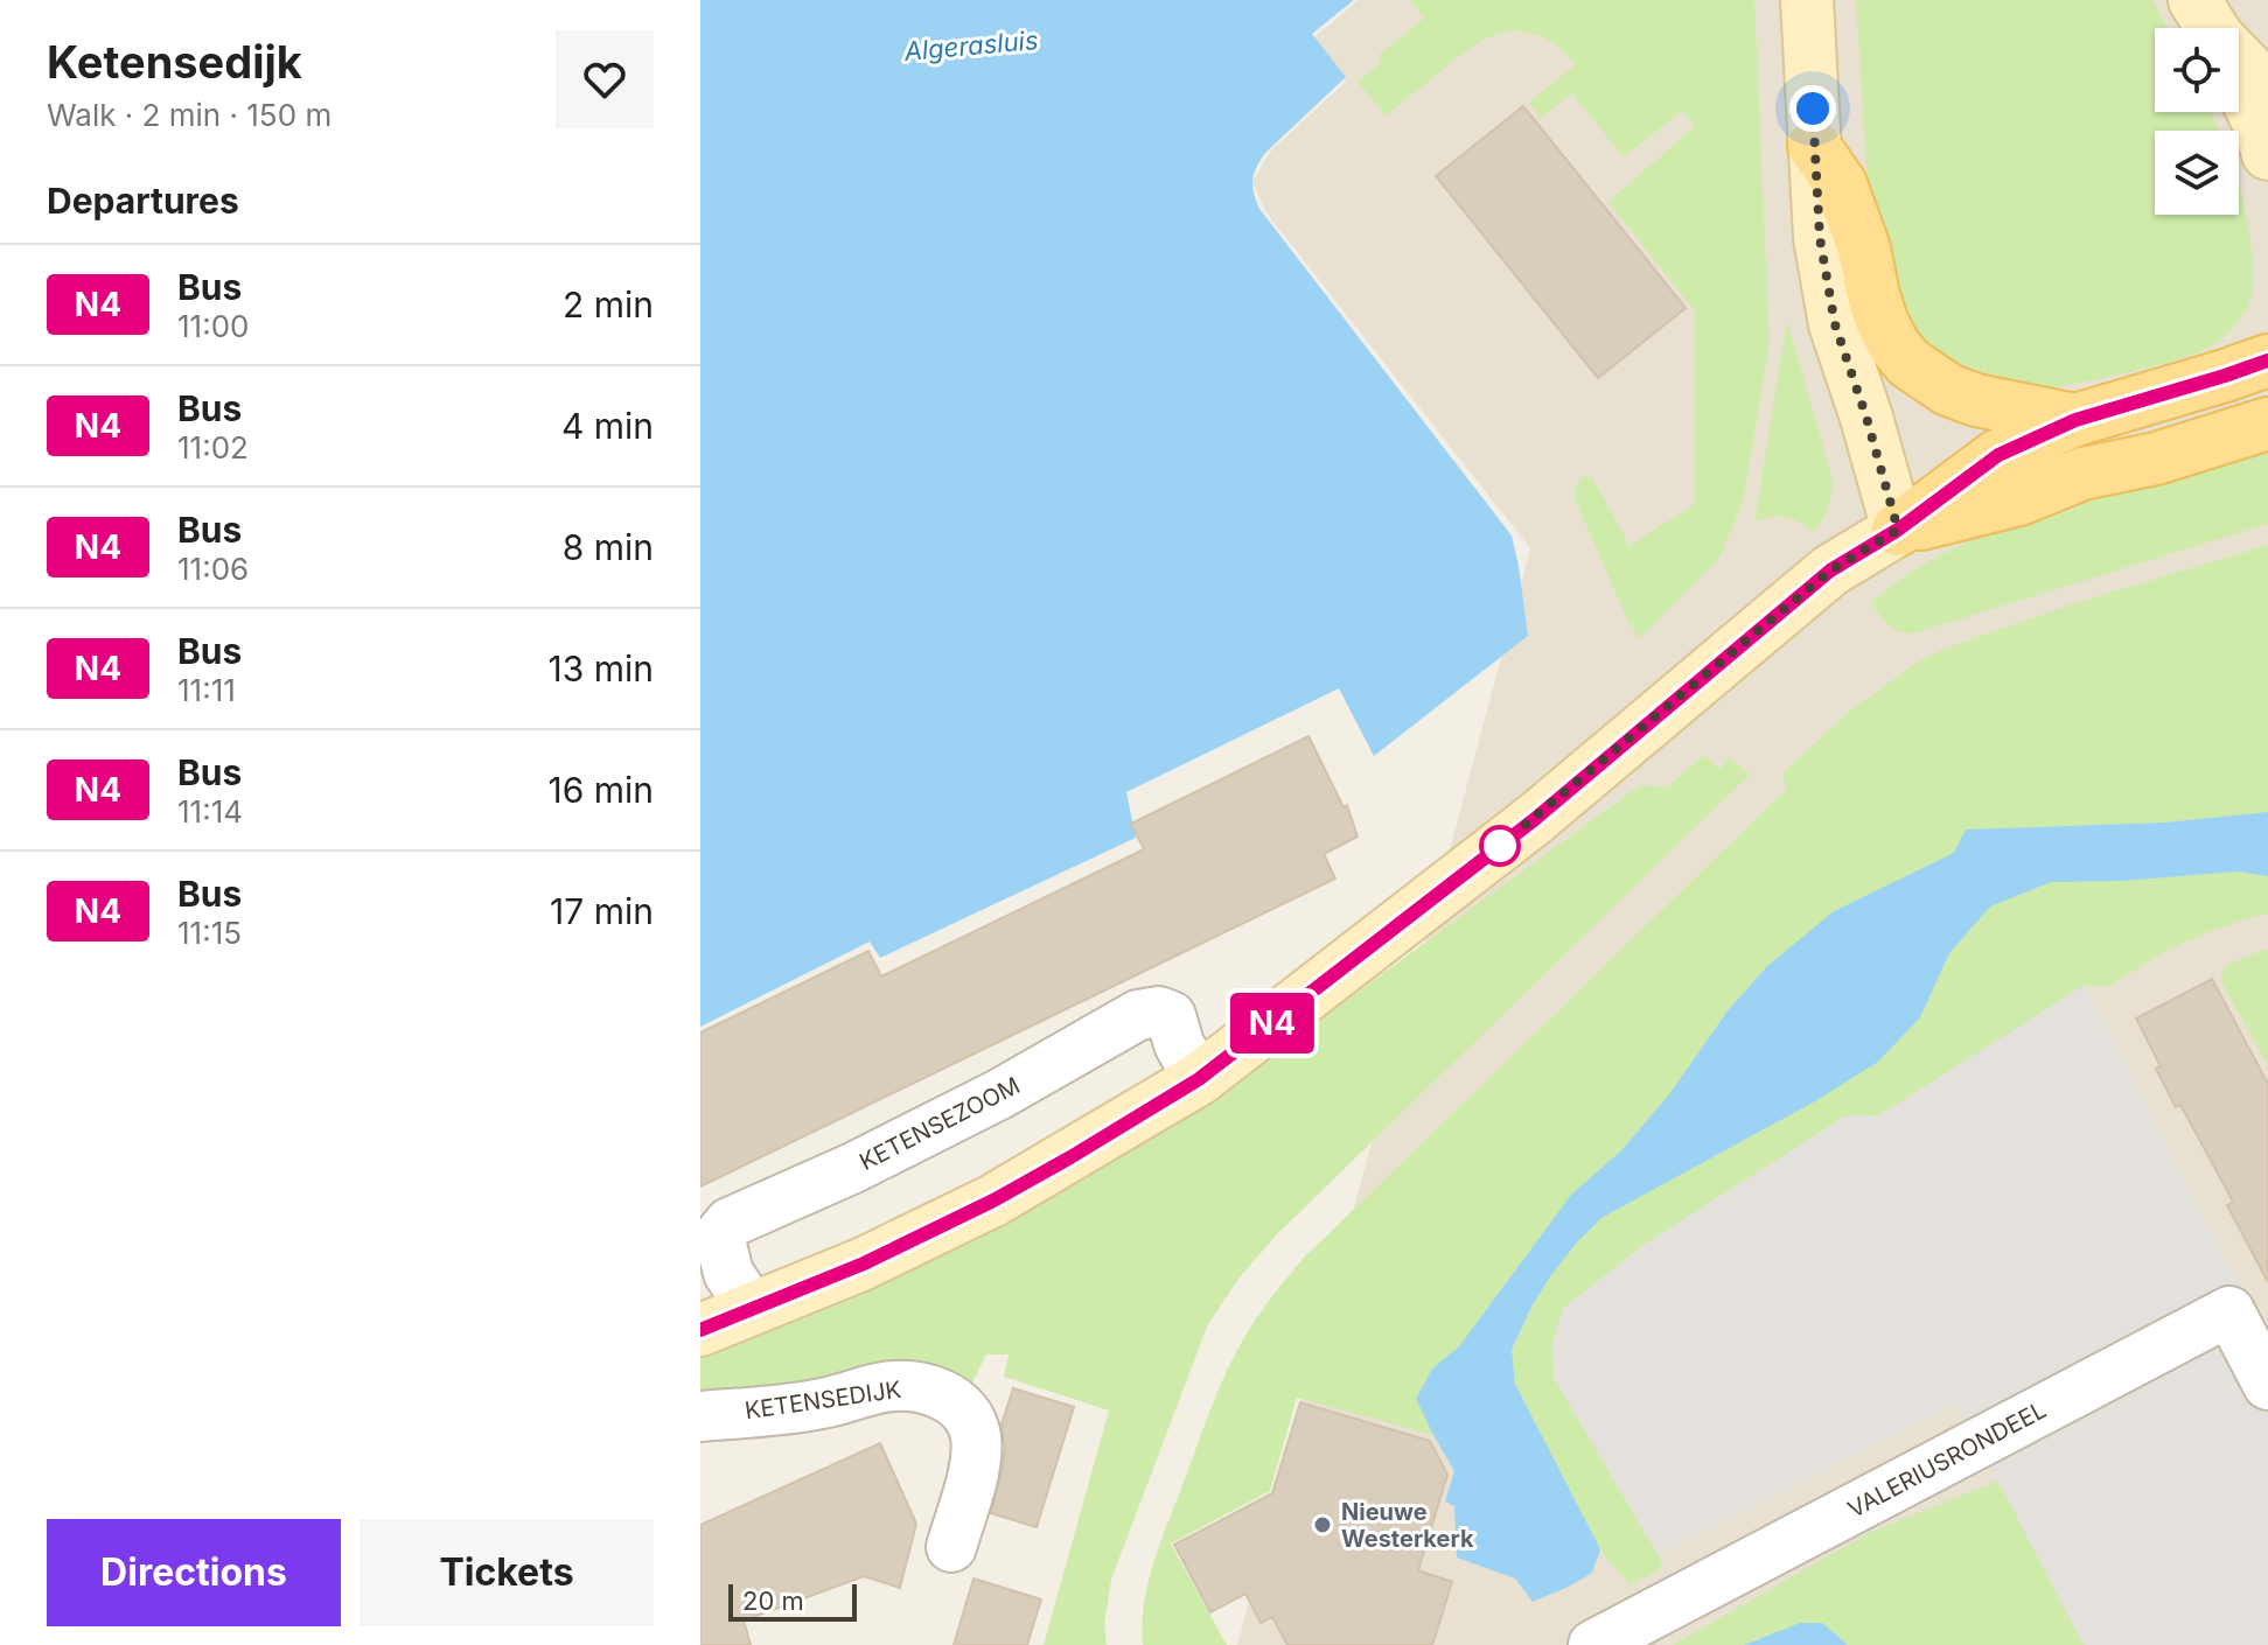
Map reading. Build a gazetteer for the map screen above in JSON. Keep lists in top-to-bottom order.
{
  "streets": {
    "street": ["KETENSEZOOM", "KETENSEDIJK", "VALERIUSRONDEEL"]
  },
  "water": ["Algerasluis"],
  "places": ["Nieuwe Westerkerk"],
  "lines": ["bus line N4"],
  "scale_bar": "20 m",
  "page": {
    "heading": [
      ["Ketensedijk", "Walk · 2 min · 150 m"],
      "Departures"
    ],
    "on_map": "N4",
    "list": [
      {
        "mark": "N4",
        "name": "Bus",
        "note": "11:00",
        "value": "2 min"
      },
      {
        "mark": "N4",
        "name": "Bus",
        "note": "11:02",
        "value": "4 min"
      },
      {
        "mark": "N4",
        "name": "Bus",
        "note": "11:06",
        "value": "8 min"
      },
      {
        "mark": "N4",
        "name": "Bus",
        "note": "11:11",
        "value": "13 min"
      },
      {
        "mark": "N4",
        "name": "Bus",
        "note": "11:14",
        "value": "16 min"
      },
      {
        "mark": "N4",
        "name": "Bus",
        "note": "11:15",
        "value": "17 min"
      }
    ],
    "buttons": ["Directions", "Tickets"],
    "scale": "20 m"
  }
}
